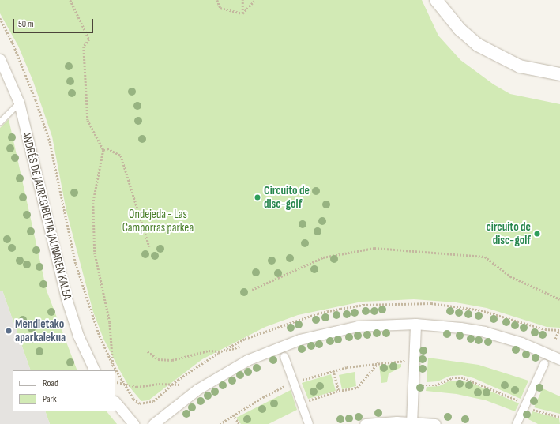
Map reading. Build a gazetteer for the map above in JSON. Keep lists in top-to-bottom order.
{
  "streets": {
    "street": ["ANDRÉS DE JAUREGIBEITIA JAUNAREN KALEA"]
  },
  "parks": ["Ondejeda - Las Camporras parkea"],
  "places": ["Circuito de disc-golf", "circuito de disc-golf", "Mendietako aparkalekua"],
  "legend": ["Road", "Park"],
  "scale_bar": "50 m"
}
